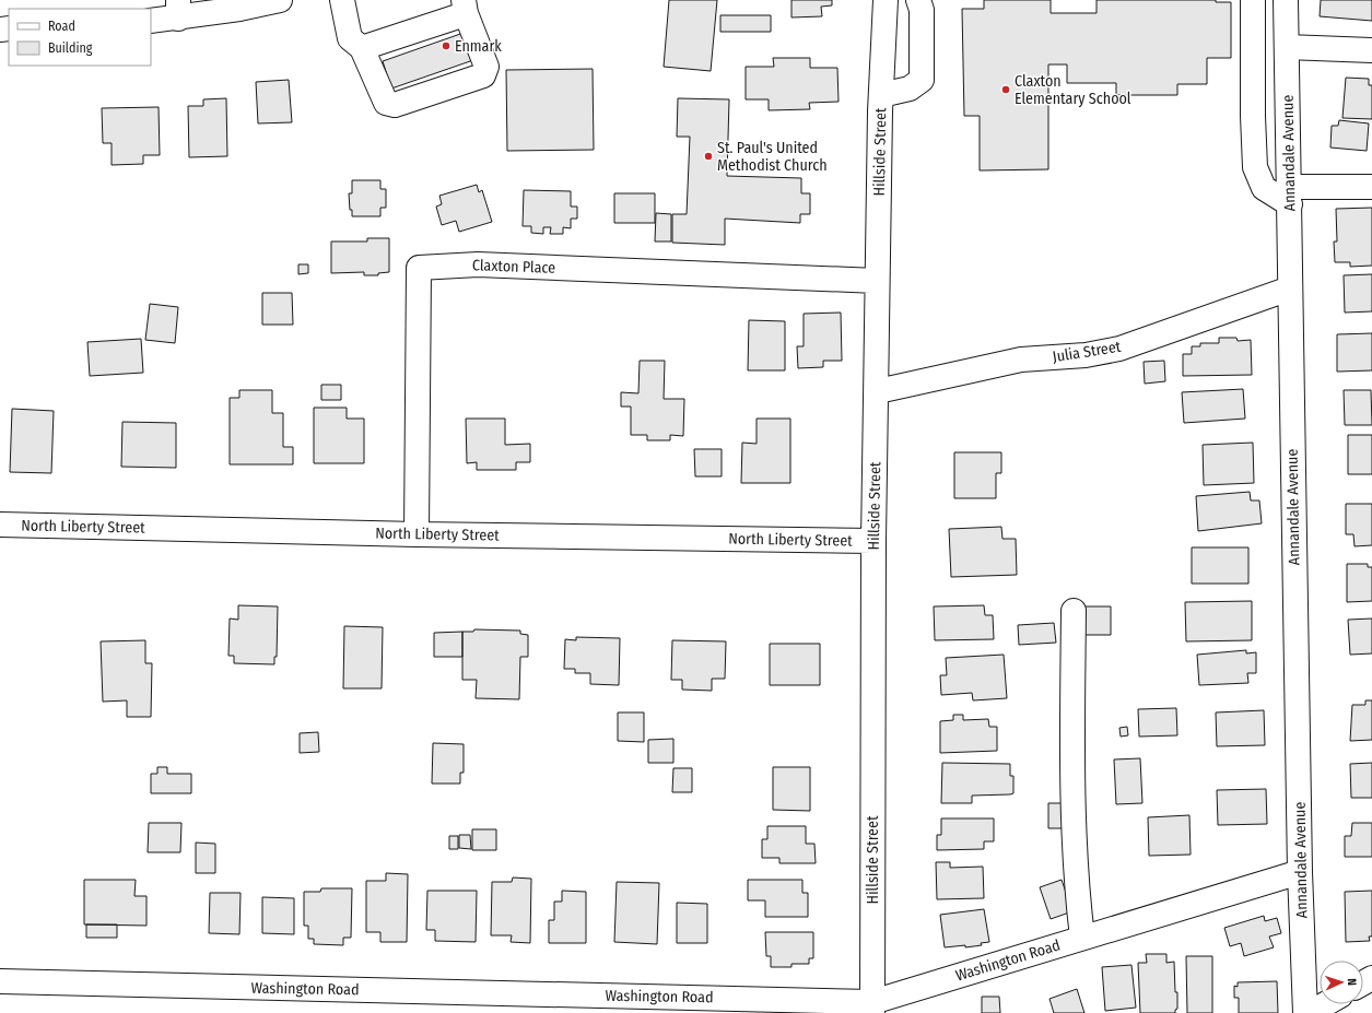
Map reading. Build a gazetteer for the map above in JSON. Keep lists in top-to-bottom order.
{
  "streets": {
    "street": [
      "Hillside Street",
      "Annandale Avenue",
      "Claxton Place",
      "Julia Street",
      "North Liberty Street",
      "Washington Road"
    ]
  },
  "crossings": [
    ["Hillside Street", "Claxton Place"],
    ["Hillside Street", "Julia Street"],
    ["Hillside Street", "North Liberty Street"],
    ["Hillside Street", "Washington Road"],
    ["Annandale Avenue", "Julia Street"],
    ["Annandale Avenue", "Washington Road"],
    ["Claxton Place", "North Liberty Street"]
  ],
  "places": ["Enmark", "Claxton Elementary School", "St. Paul's United Methodist Church"],
  "legend": ["Road", "Building"],
  "north": "right"
}
